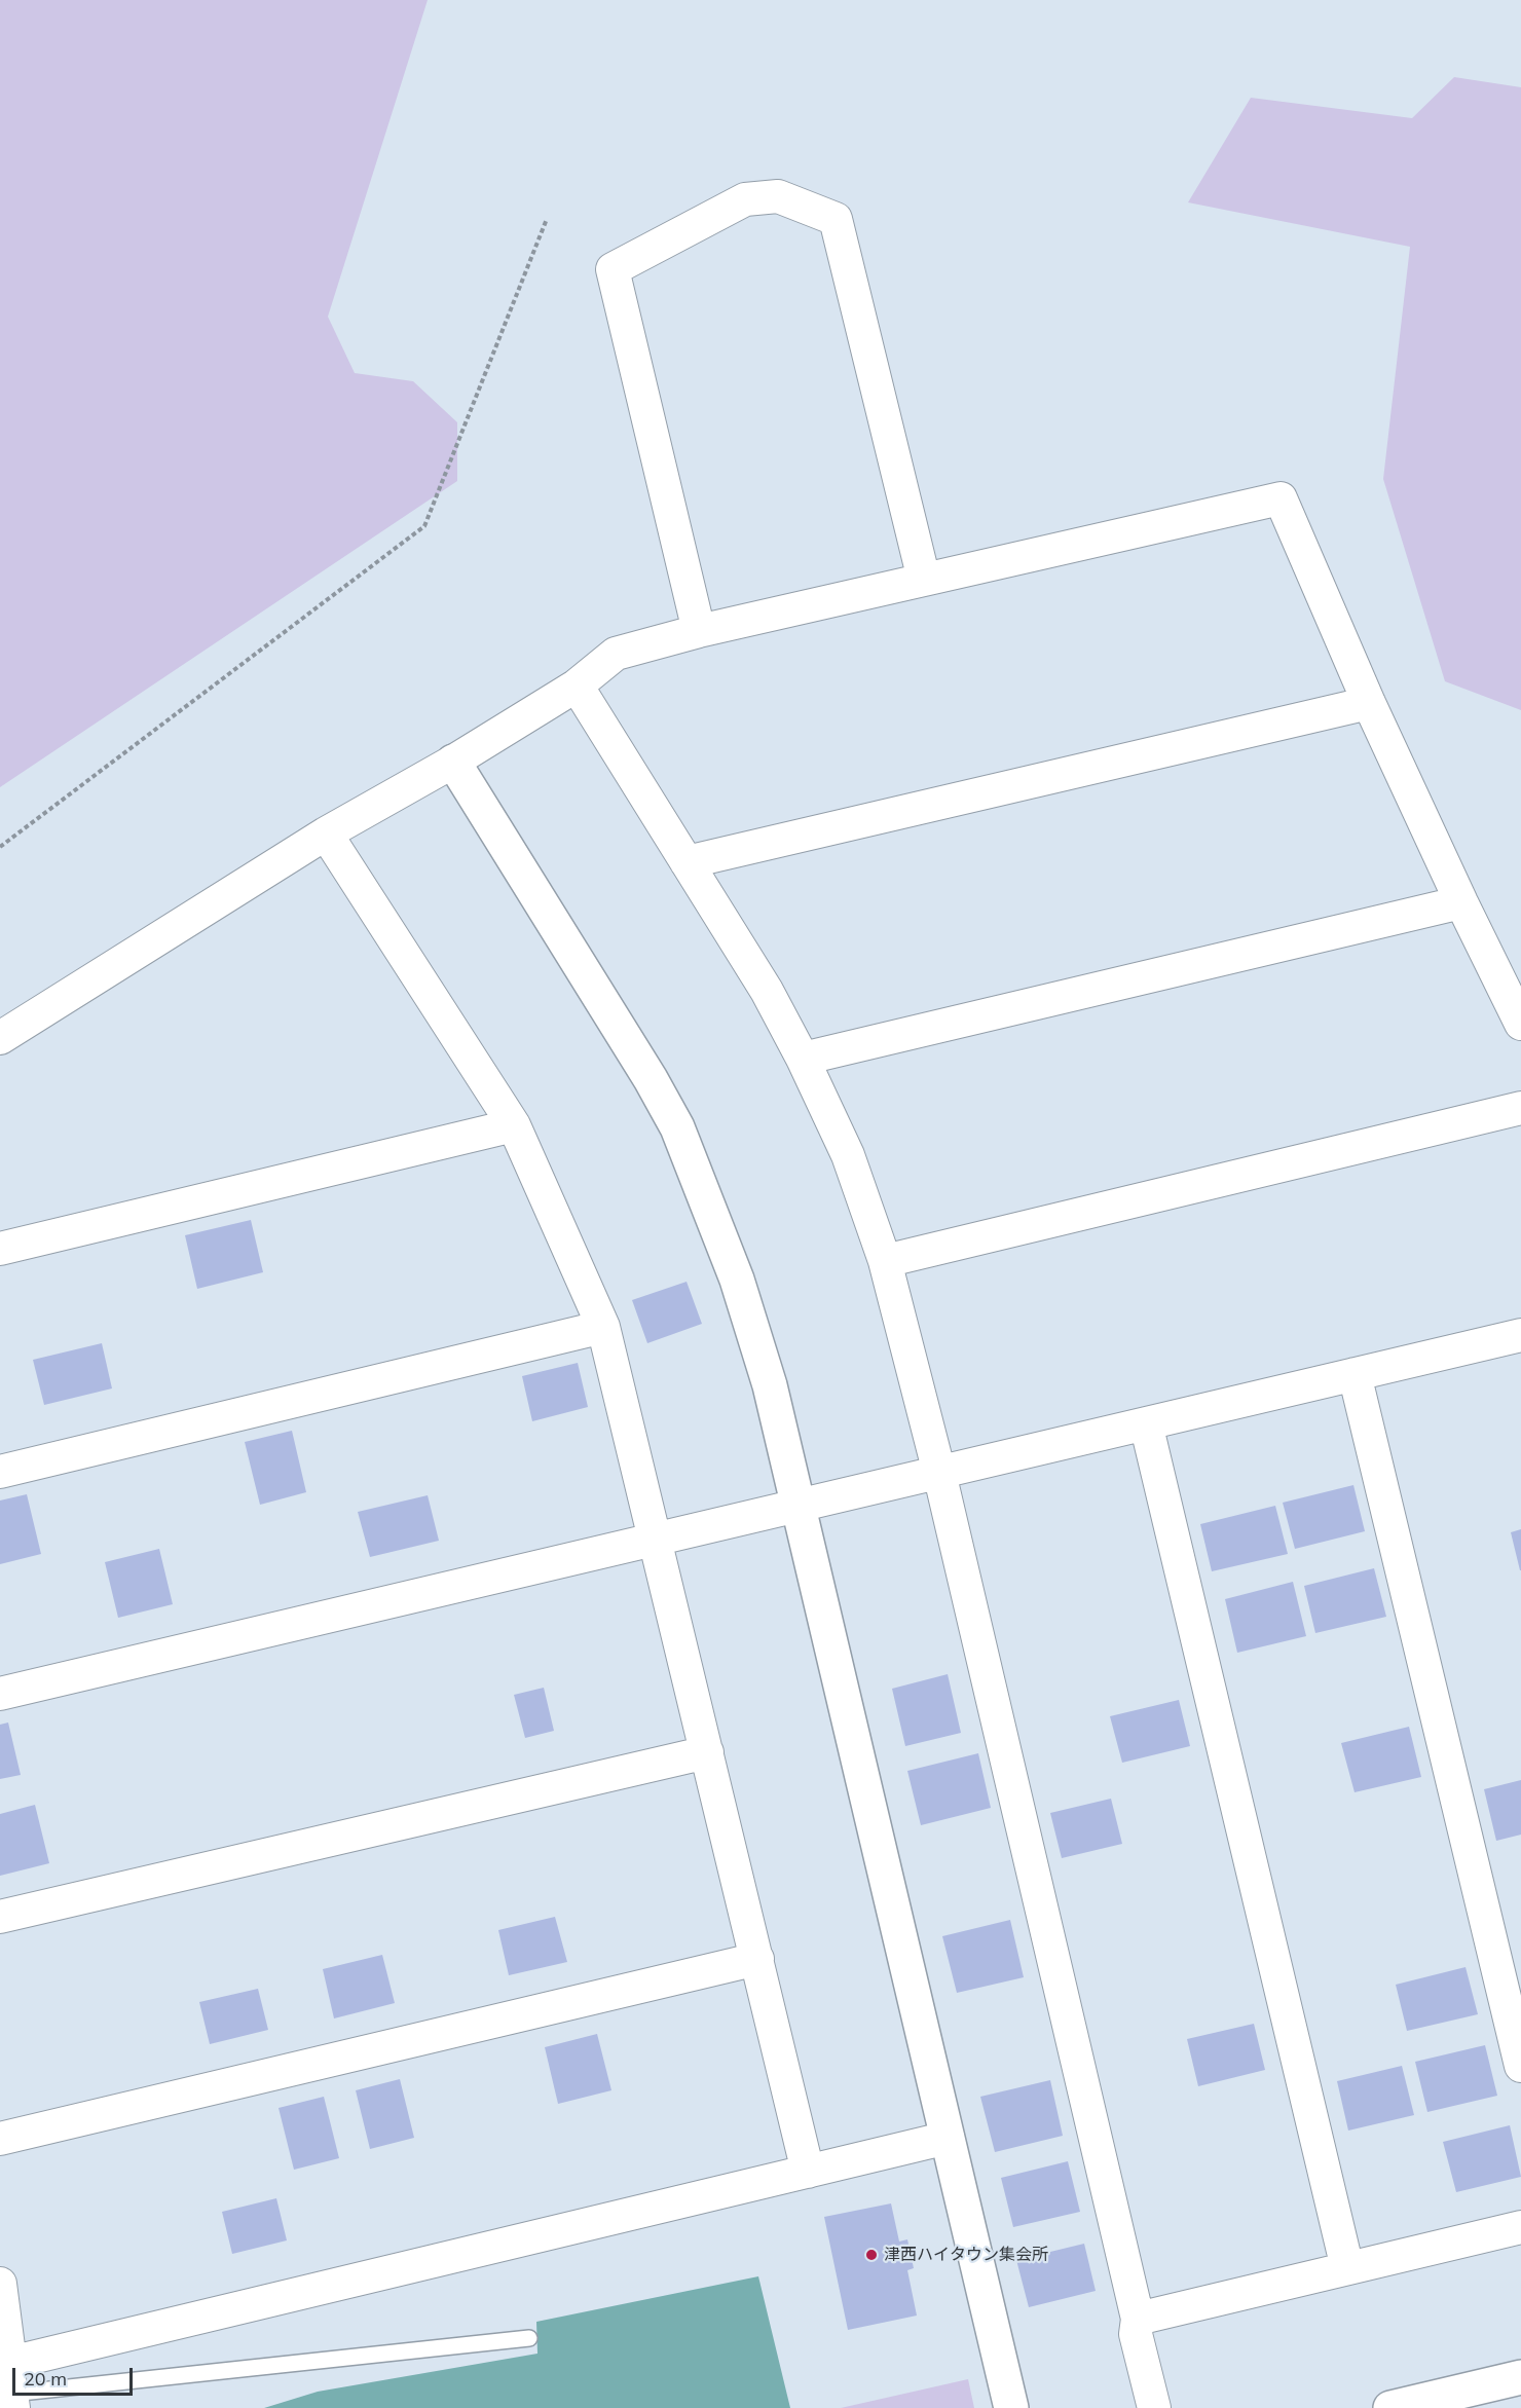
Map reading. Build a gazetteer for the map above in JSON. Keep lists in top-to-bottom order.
{
  "places": ["津西ハイタウン集会所"],
  "scale_bar": "20 m"
}
